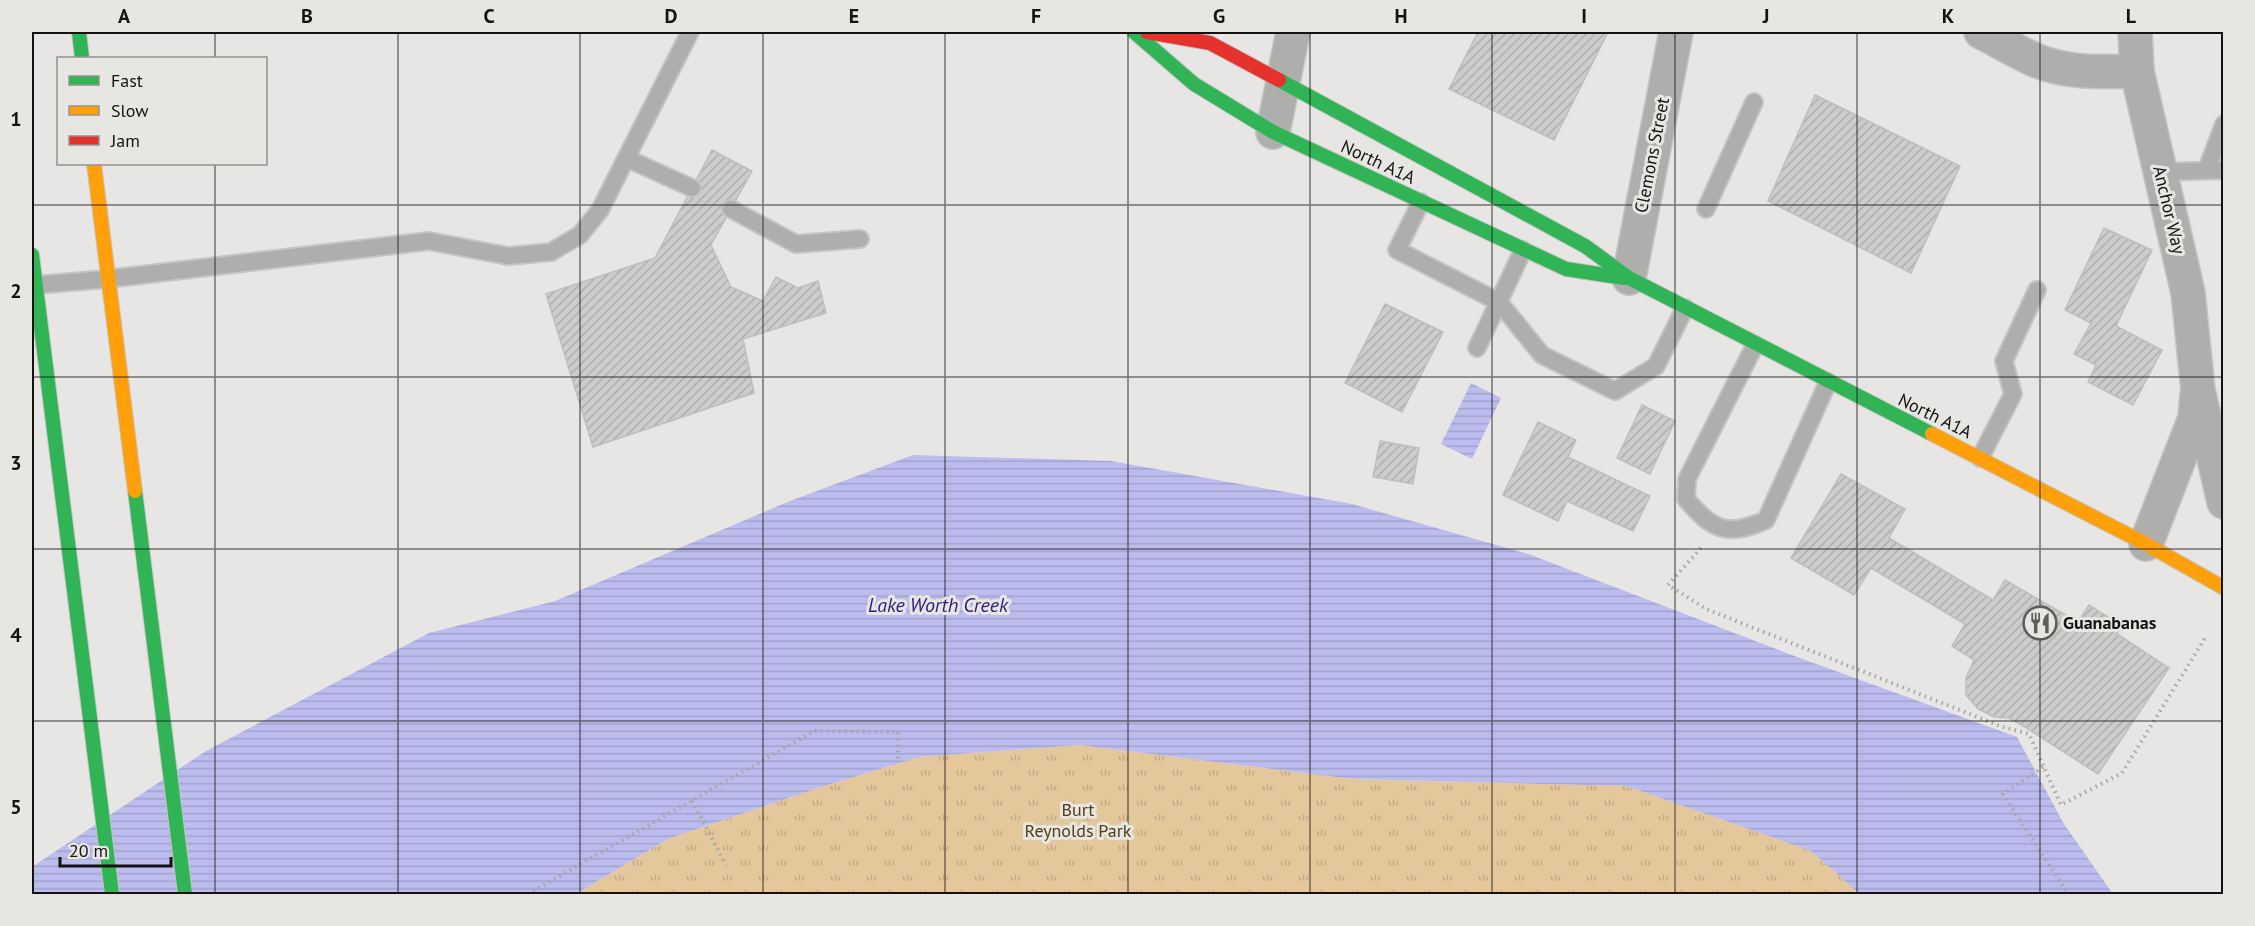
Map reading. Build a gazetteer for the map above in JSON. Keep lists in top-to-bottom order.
{
  "streets": {
    "street": ["Clemons Street", "North A1A", "Anchor Way"]
  },
  "crossings": [
    ["Clemons Street", "North A1A"],
    ["North A1A", "Anchor Way"]
  ],
  "water": ["Lake Worth Creek"],
  "parks": ["Burt Reynolds Park"],
  "places": {
    "restaurant": ["Guanabanas"]
  },
  "legend": ["Fast", "Slow", "Jam"],
  "scale_bar": "20 m",
  "grid": {
    "columns": [
      "A",
      "B",
      "C",
      "D",
      "E",
      "F",
      "G",
      "H",
      "I",
      "J",
      "K",
      "L"
    ],
    "rows": [
      "1",
      "2",
      "3",
      "4",
      "5"
    ]
  }
}
